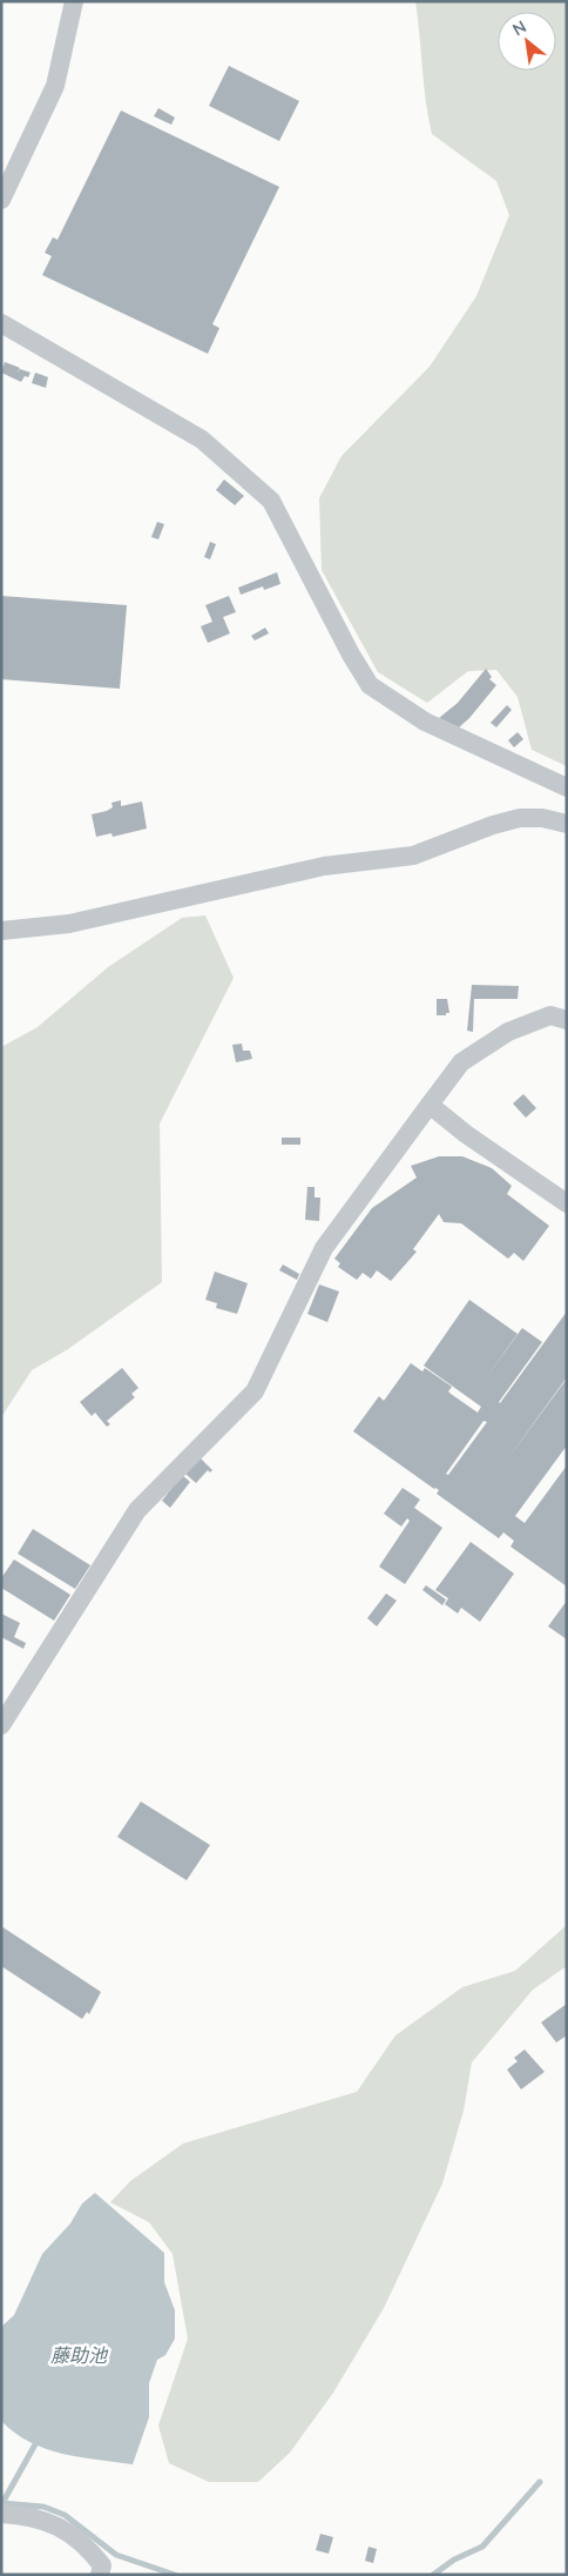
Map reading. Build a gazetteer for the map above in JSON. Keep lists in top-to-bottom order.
{
  "water": ["藤助池"],
  "north": "top left"
}
